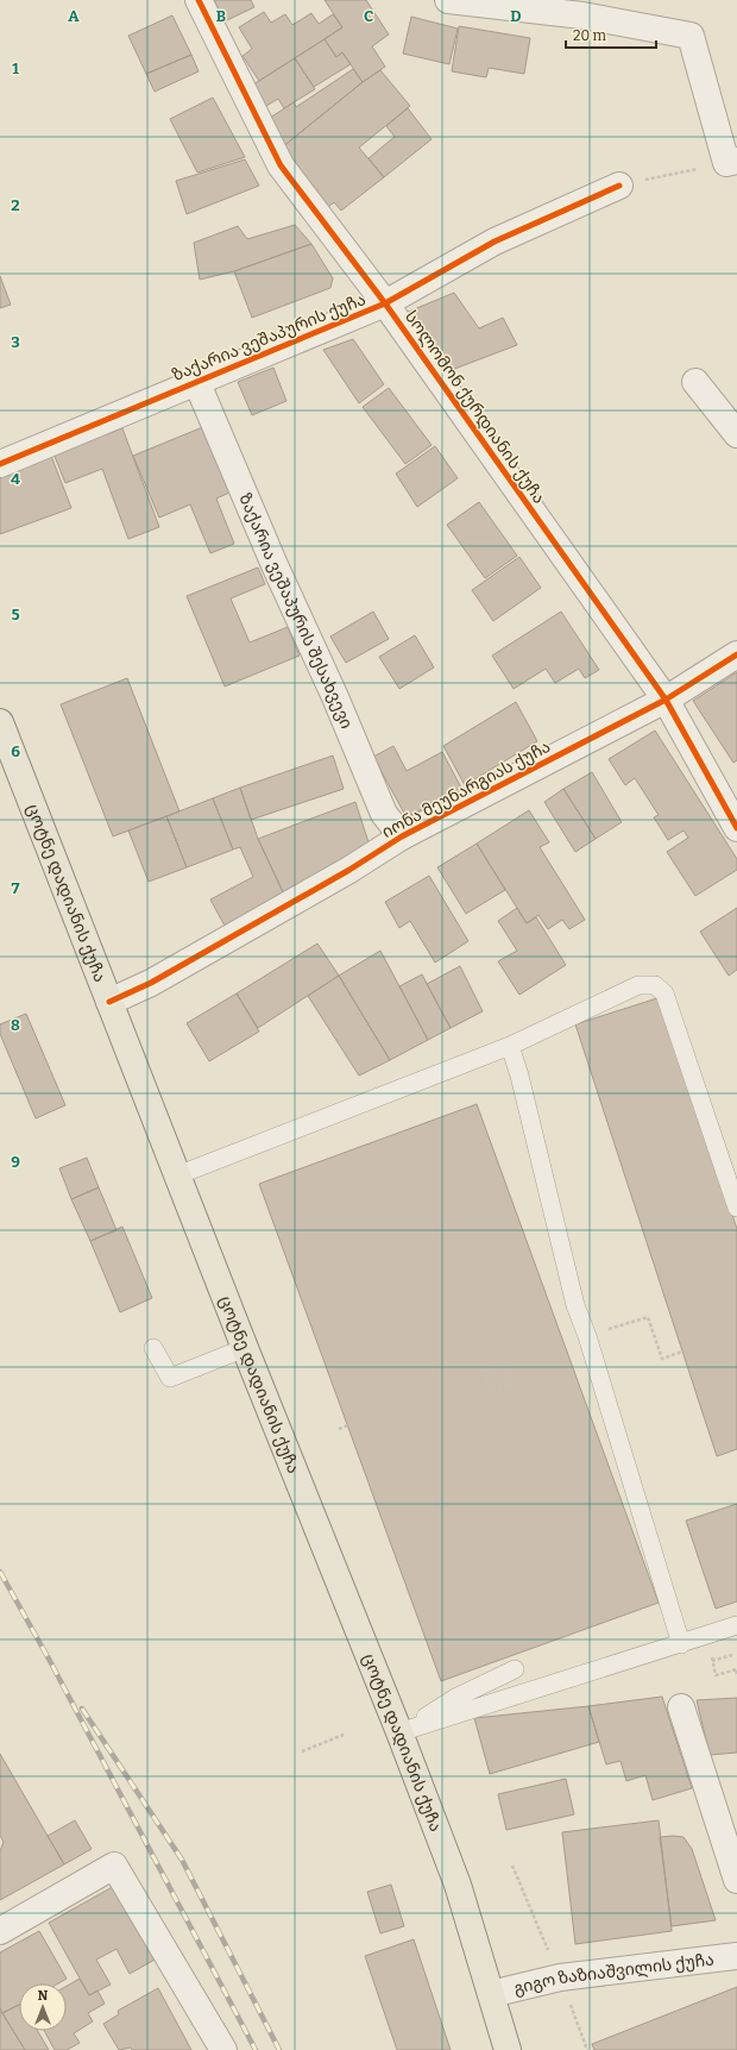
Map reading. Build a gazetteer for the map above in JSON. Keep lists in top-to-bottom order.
{
  "streets": {
    "main road": ["ცოტნე დადიანის ქუჩა"],
    "street": [
      "ზაქარია ვეშაპურის ქუჩა",
      "სოლომონ ქურდიანის ქუჩა",
      "ზაქარია ვეშაპურის შესახვევი",
      "იონა მეუნარგიას ქუჩა",
      "გიგო ზაზიაშვილის ქუჩა"
    ]
  },
  "crossings": [
    ["ზაქარია ვეშაპურის ქუჩა", "სოლომონ ქურდიანის ქუჩა"],
    ["ზაქარია ვეშაპურის ქუჩა", "ზაქარია ვეშაპურის შესახვევი"],
    ["სოლომონ ქურდიანის ქუჩა", "იონა მეუნარგიას ქუჩა"],
    ["ზაქარია ვეშაპურის შესახვევი", "იონა მეუნარგიას ქუჩა"],
    ["იონა მეუნარგიას ქუჩა", "ცოტნე დადიანის ქუჩა"],
    ["ცოტნე დადიანის ქუჩა", "გიგო ზაზიაშვილის ქუჩა"]
  ],
  "scale_bar": "20 m",
  "north": "top",
  "grid": {
    "columns": [
      "A",
      "B",
      "C",
      "D"
    ],
    "rows": [
      "1",
      "2",
      "3",
      "4",
      "5",
      "6",
      "7",
      "8",
      "9"
    ]
  }
}
